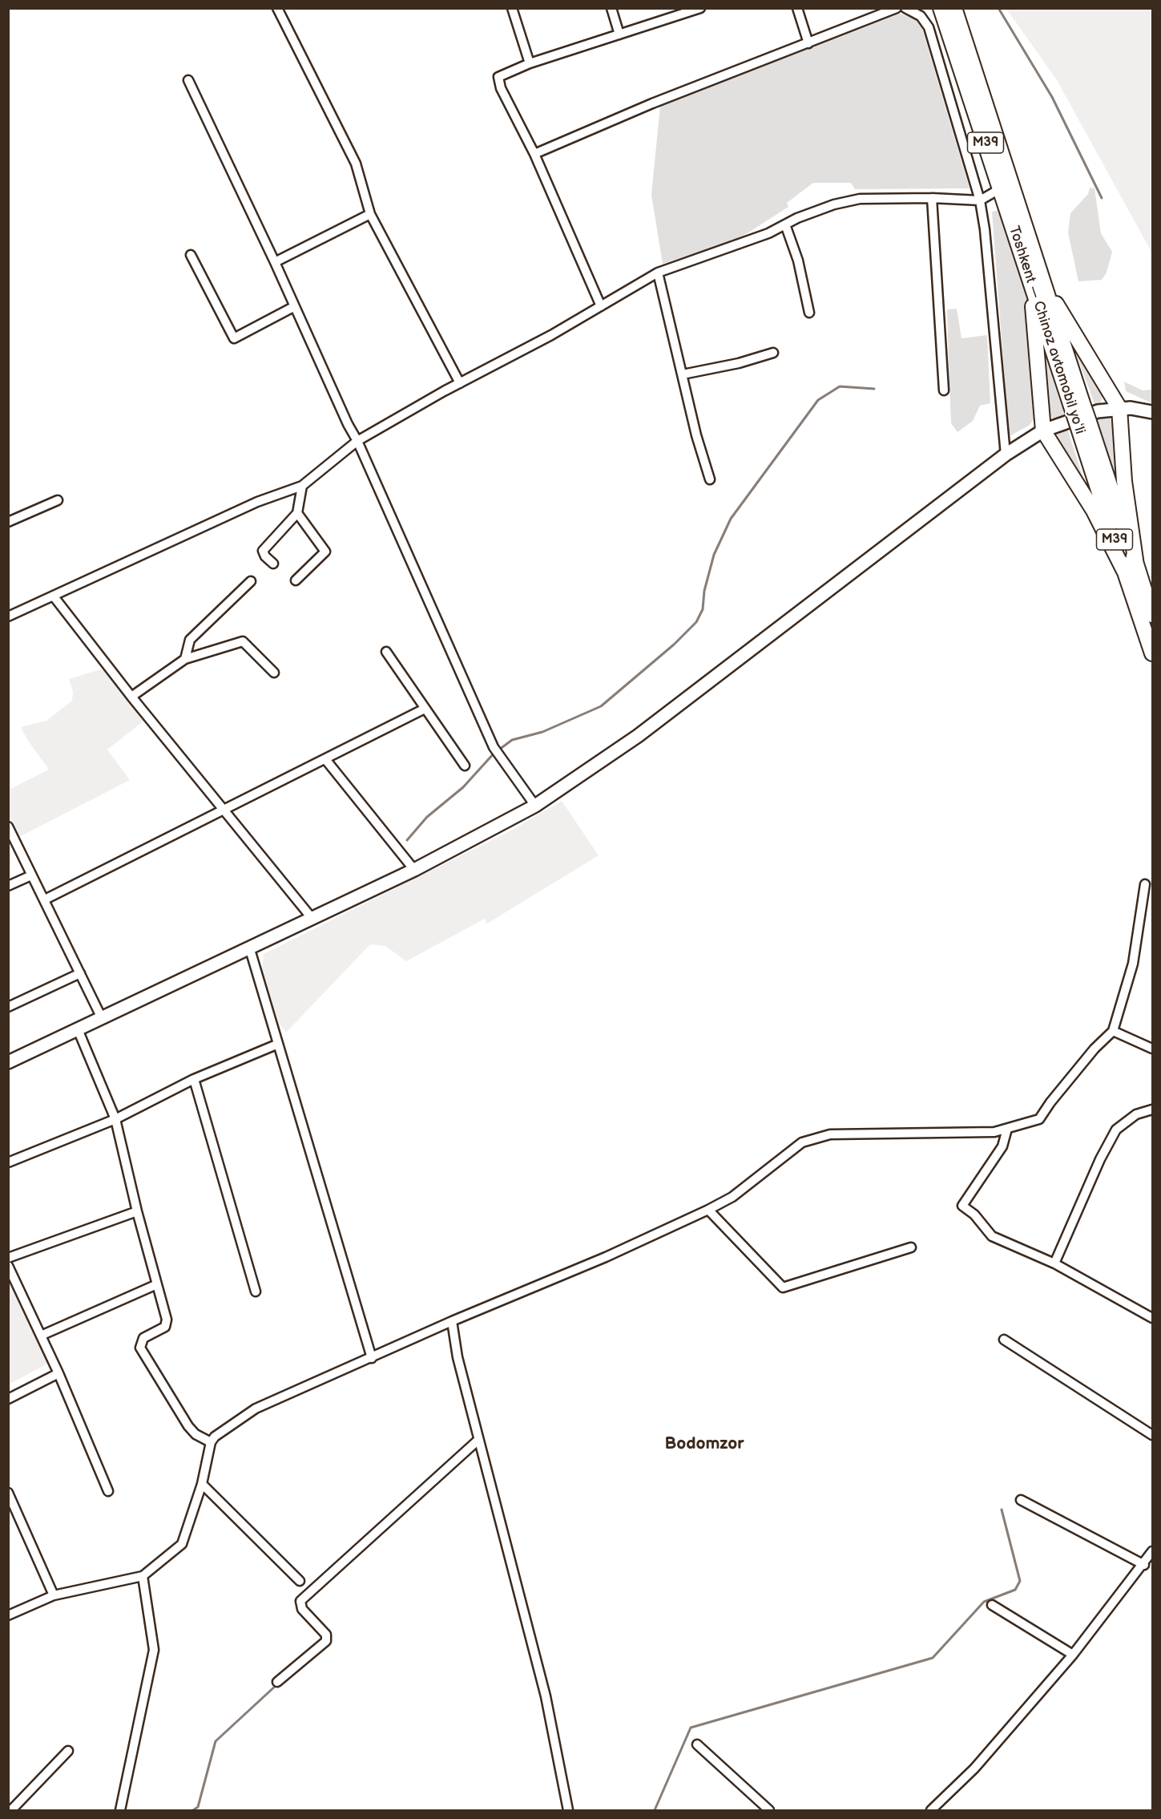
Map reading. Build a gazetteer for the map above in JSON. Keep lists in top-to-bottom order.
{
  "streets": {
    "highway": ["M39", "Toshkent — Chinoz avtomobil yoʻli"]
  },
  "districts": ["Bodomzor"]
}
